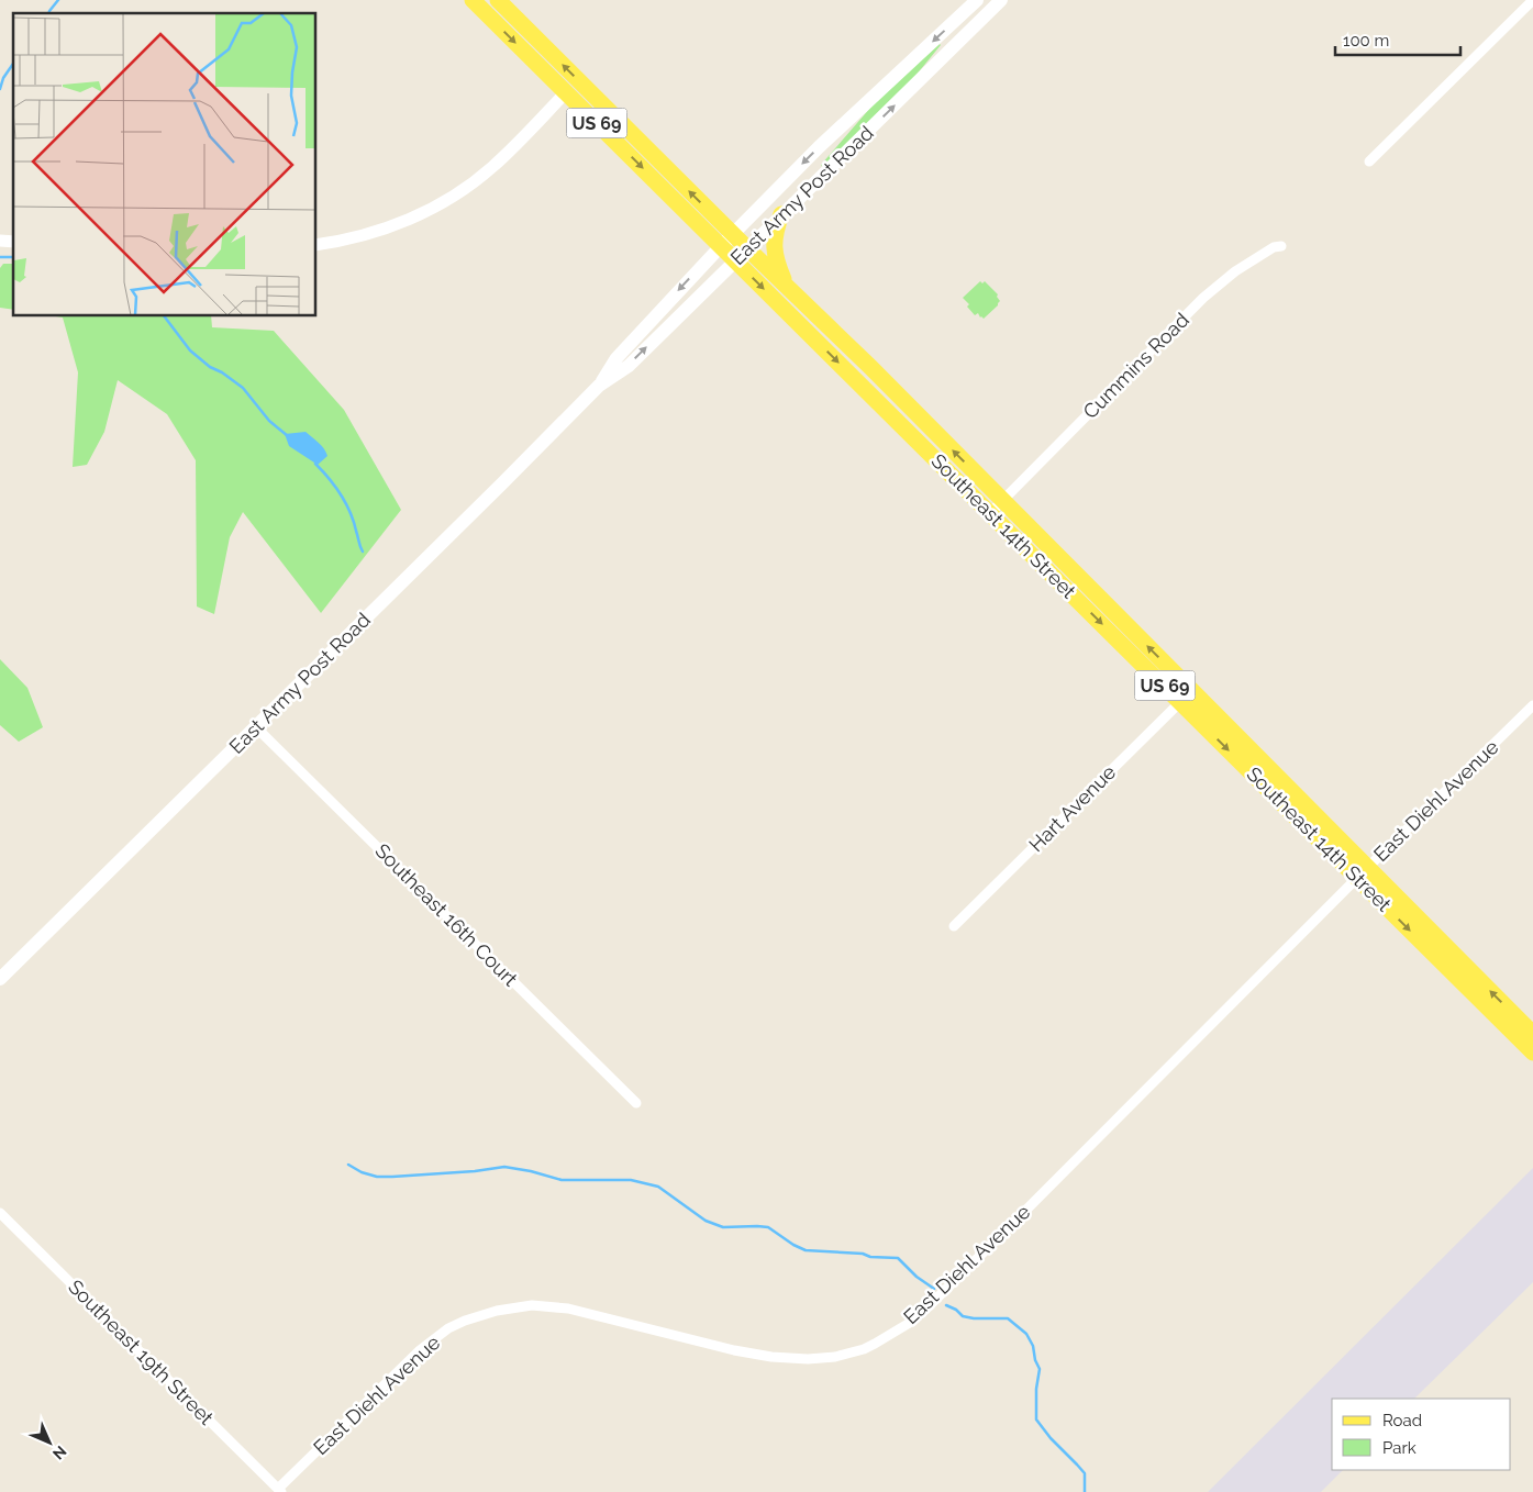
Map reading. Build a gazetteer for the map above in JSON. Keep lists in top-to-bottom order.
{
  "streets": {
    "main road": ["US 69", "East Army Post Road", "Southeast 14th Street"],
    "street": [
      "Cummins Road",
      "East Diehl Avenue",
      "Hart Avenue",
      "Southeast 16th Court",
      "Southeast 19th Street"
    ]
  },
  "crossings": [
    ["East Army Post Road", "Southeast 14th Street"],
    ["East Army Post Road", "Southeast 16th Court"],
    ["Cummins Road", "Southeast 14th Street"],
    ["Southeast 14th Street", "East Diehl Avenue"],
    ["Southeast 14th Street", "Hart Avenue"],
    ["East Diehl Avenue", "Southeast 19th Street"]
  ],
  "legend": ["Road", "Park"],
  "scale_bar": "100 m",
  "north": "bottom right"
}
